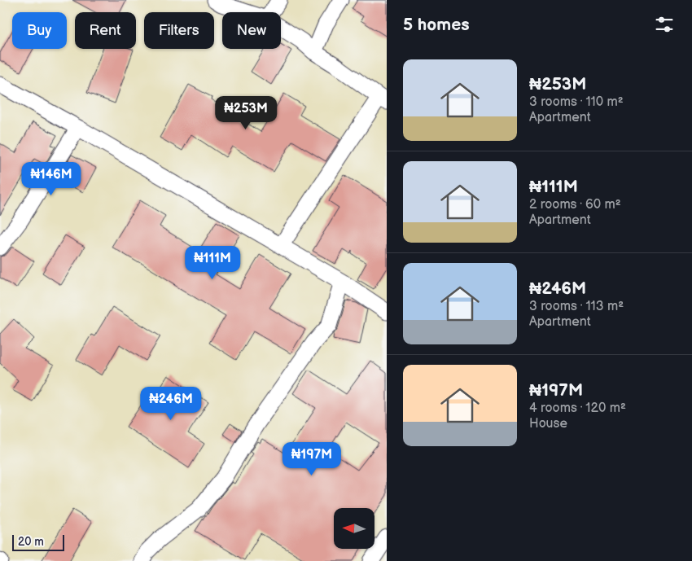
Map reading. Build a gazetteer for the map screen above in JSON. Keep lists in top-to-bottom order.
{
  "scale_bar": "20 m",
  "north": "left",
  "page": {
    "heading": "5 homes",
    "chip": [
      "Buy",
      "Rent",
      "Filters",
      "New"
    ],
    "list": [
      {
        "name": "₦253M",
        "note": "3 rooms · 110 m² · Apartment"
      },
      {
        "name": "₦111M",
        "note": "2 rooms · 60 m² · Apartment"
      },
      {
        "name": "₦246M",
        "note": "3 rooms · 113 m² · Apartment"
      },
      {
        "name": "₦197M",
        "note": "4 rooms · 120 m² · House"
      }
    ],
    "price": [
      "₦253M",
      "₦146M",
      "₦111M",
      "₦246M",
      "₦197M"
    ],
    "scale": "20 m"
  }
}
